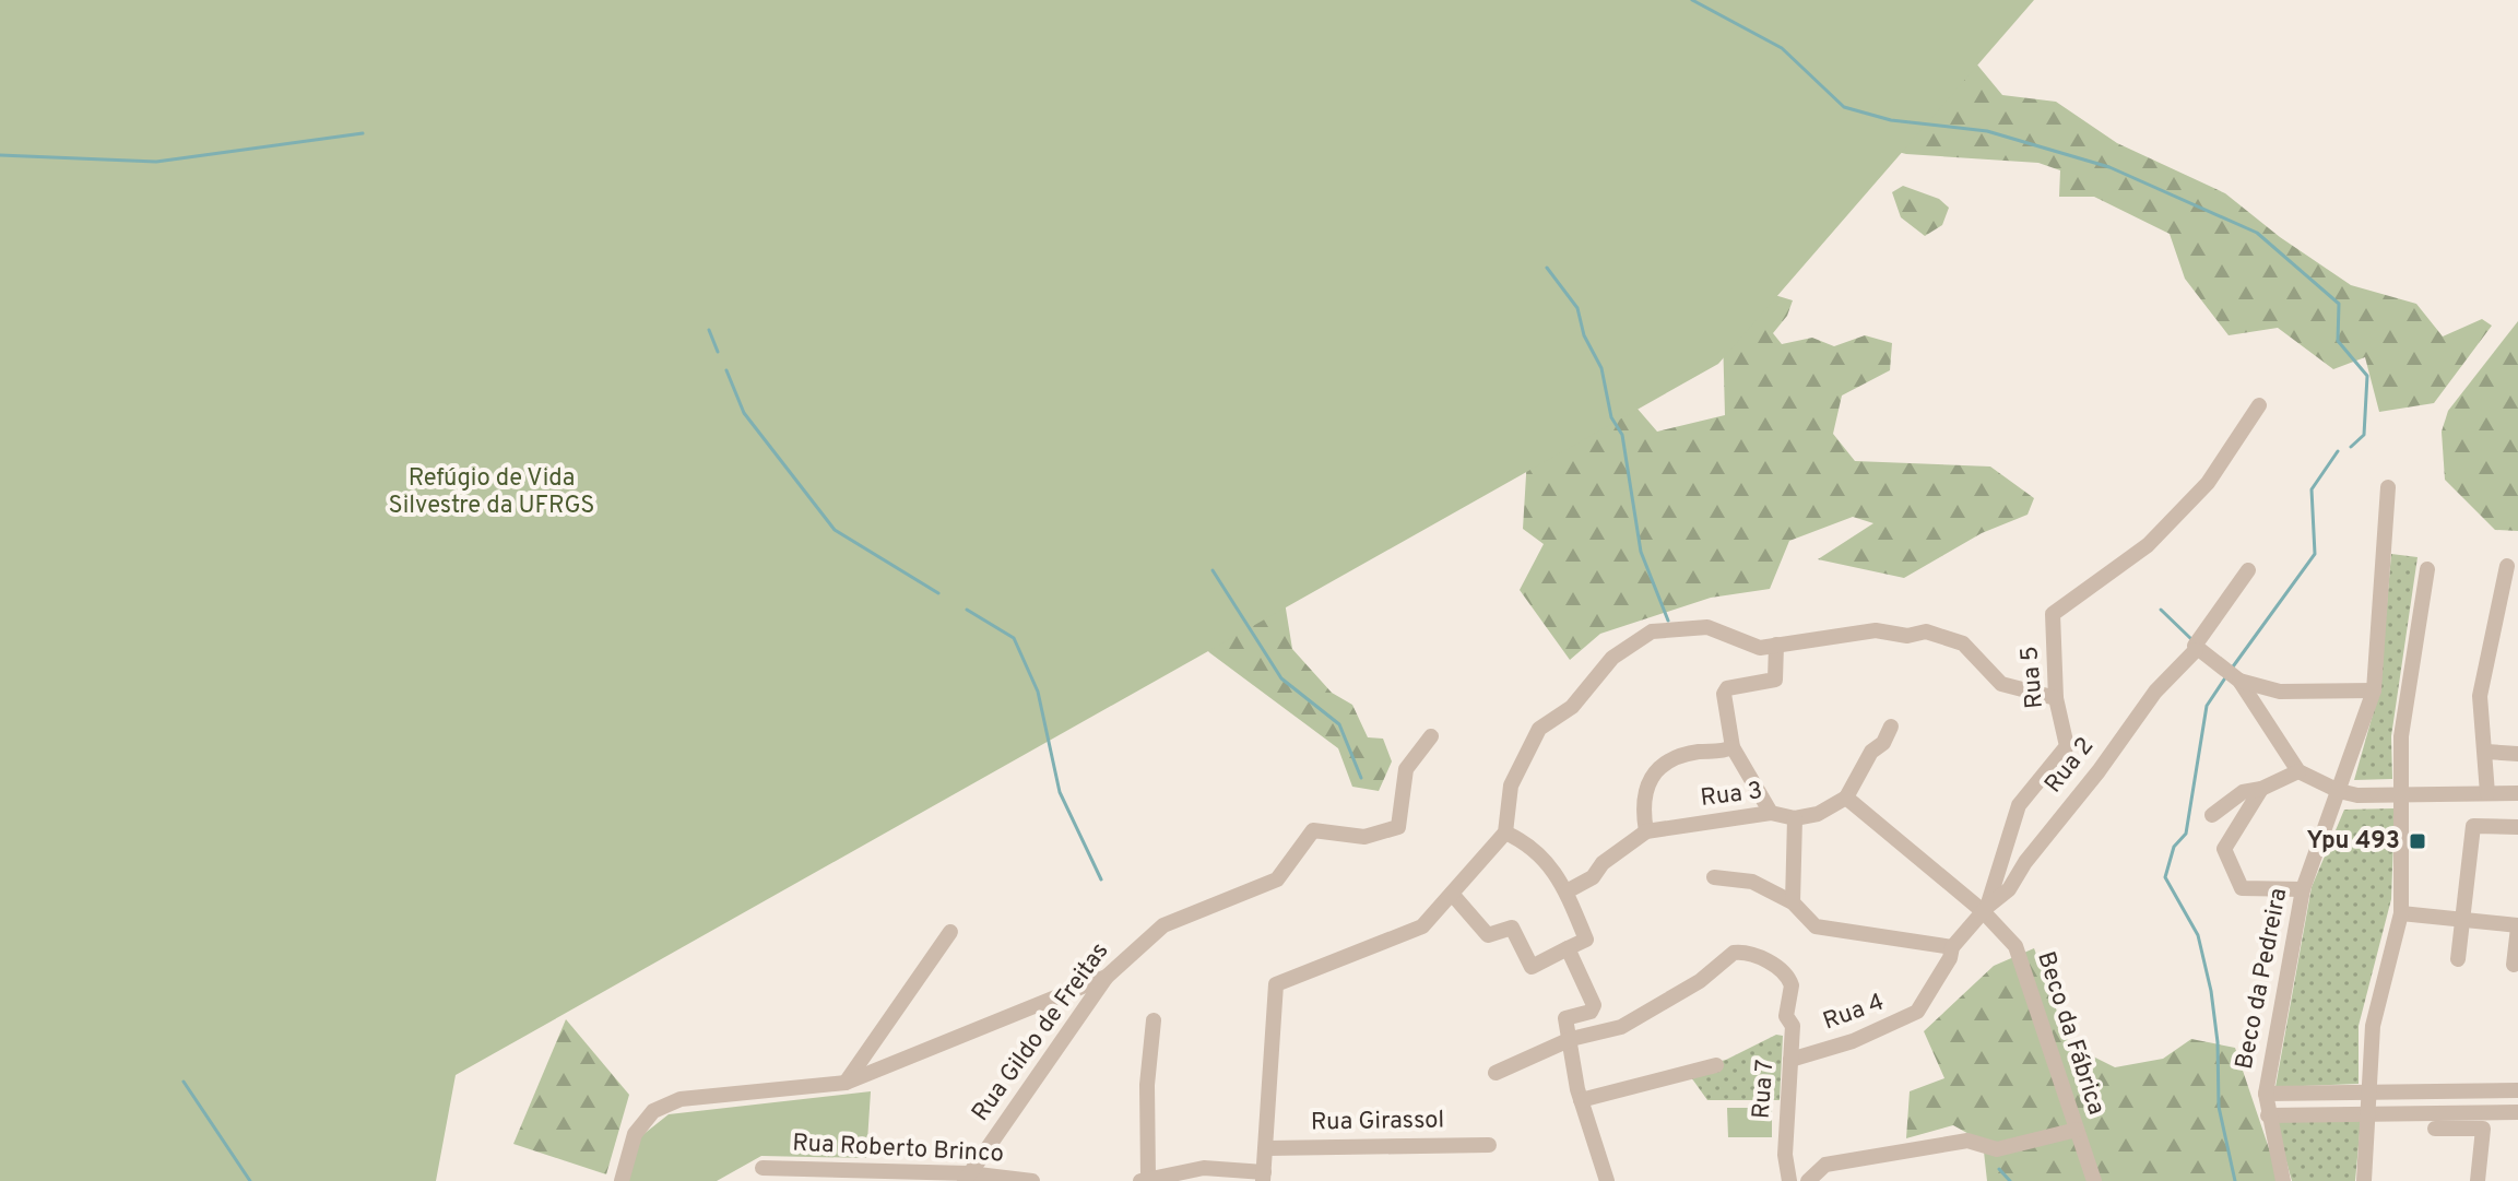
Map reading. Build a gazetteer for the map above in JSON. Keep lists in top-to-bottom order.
{
  "streets": {
    "street": [
      "Rua 5",
      "Rua 2",
      "Rua 3",
      "Beco da Pedreira",
      "Rua 4",
      "Rua Gildo de Freitas",
      "Beco da Fábrica",
      "Rua 7",
      "Rua Girassol",
      "Rua Roberto Brinco"
    ]
  },
  "crossings": [
    ["Rua 5", "Rua 2"],
    ["Rua 5", "Rua 4"],
    ["Rua 5", "Beco da Fábrica"],
    ["Rua 2", "Rua 4"],
    ["Rua 2", "Beco da Fábrica"],
    ["Rua 4", "Beco da Fábrica"],
    ["Rua 4", "Rua 7"],
    ["Rua Gildo de Freitas", "Rua Roberto Brinco"]
  ],
  "parks": ["Refúgio de Vida Silvestre da UFRGS"],
  "places": {
    "transit": ["Ypu 493"]
  }
}
